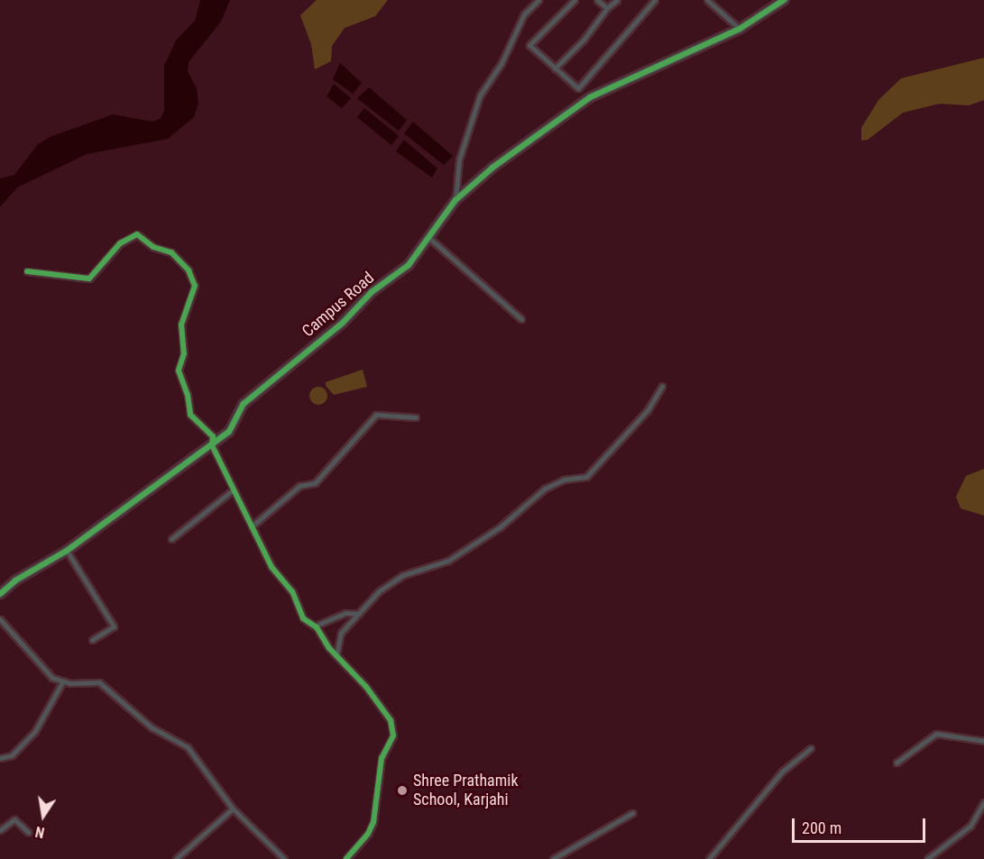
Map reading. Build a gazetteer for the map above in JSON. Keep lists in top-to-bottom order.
{
  "streets": {
    "street": ["Campus Road"]
  },
  "places": ["Shree Prathamik School, Karjahi"],
  "scale_bar": "200 m",
  "north": "bottom"
}
